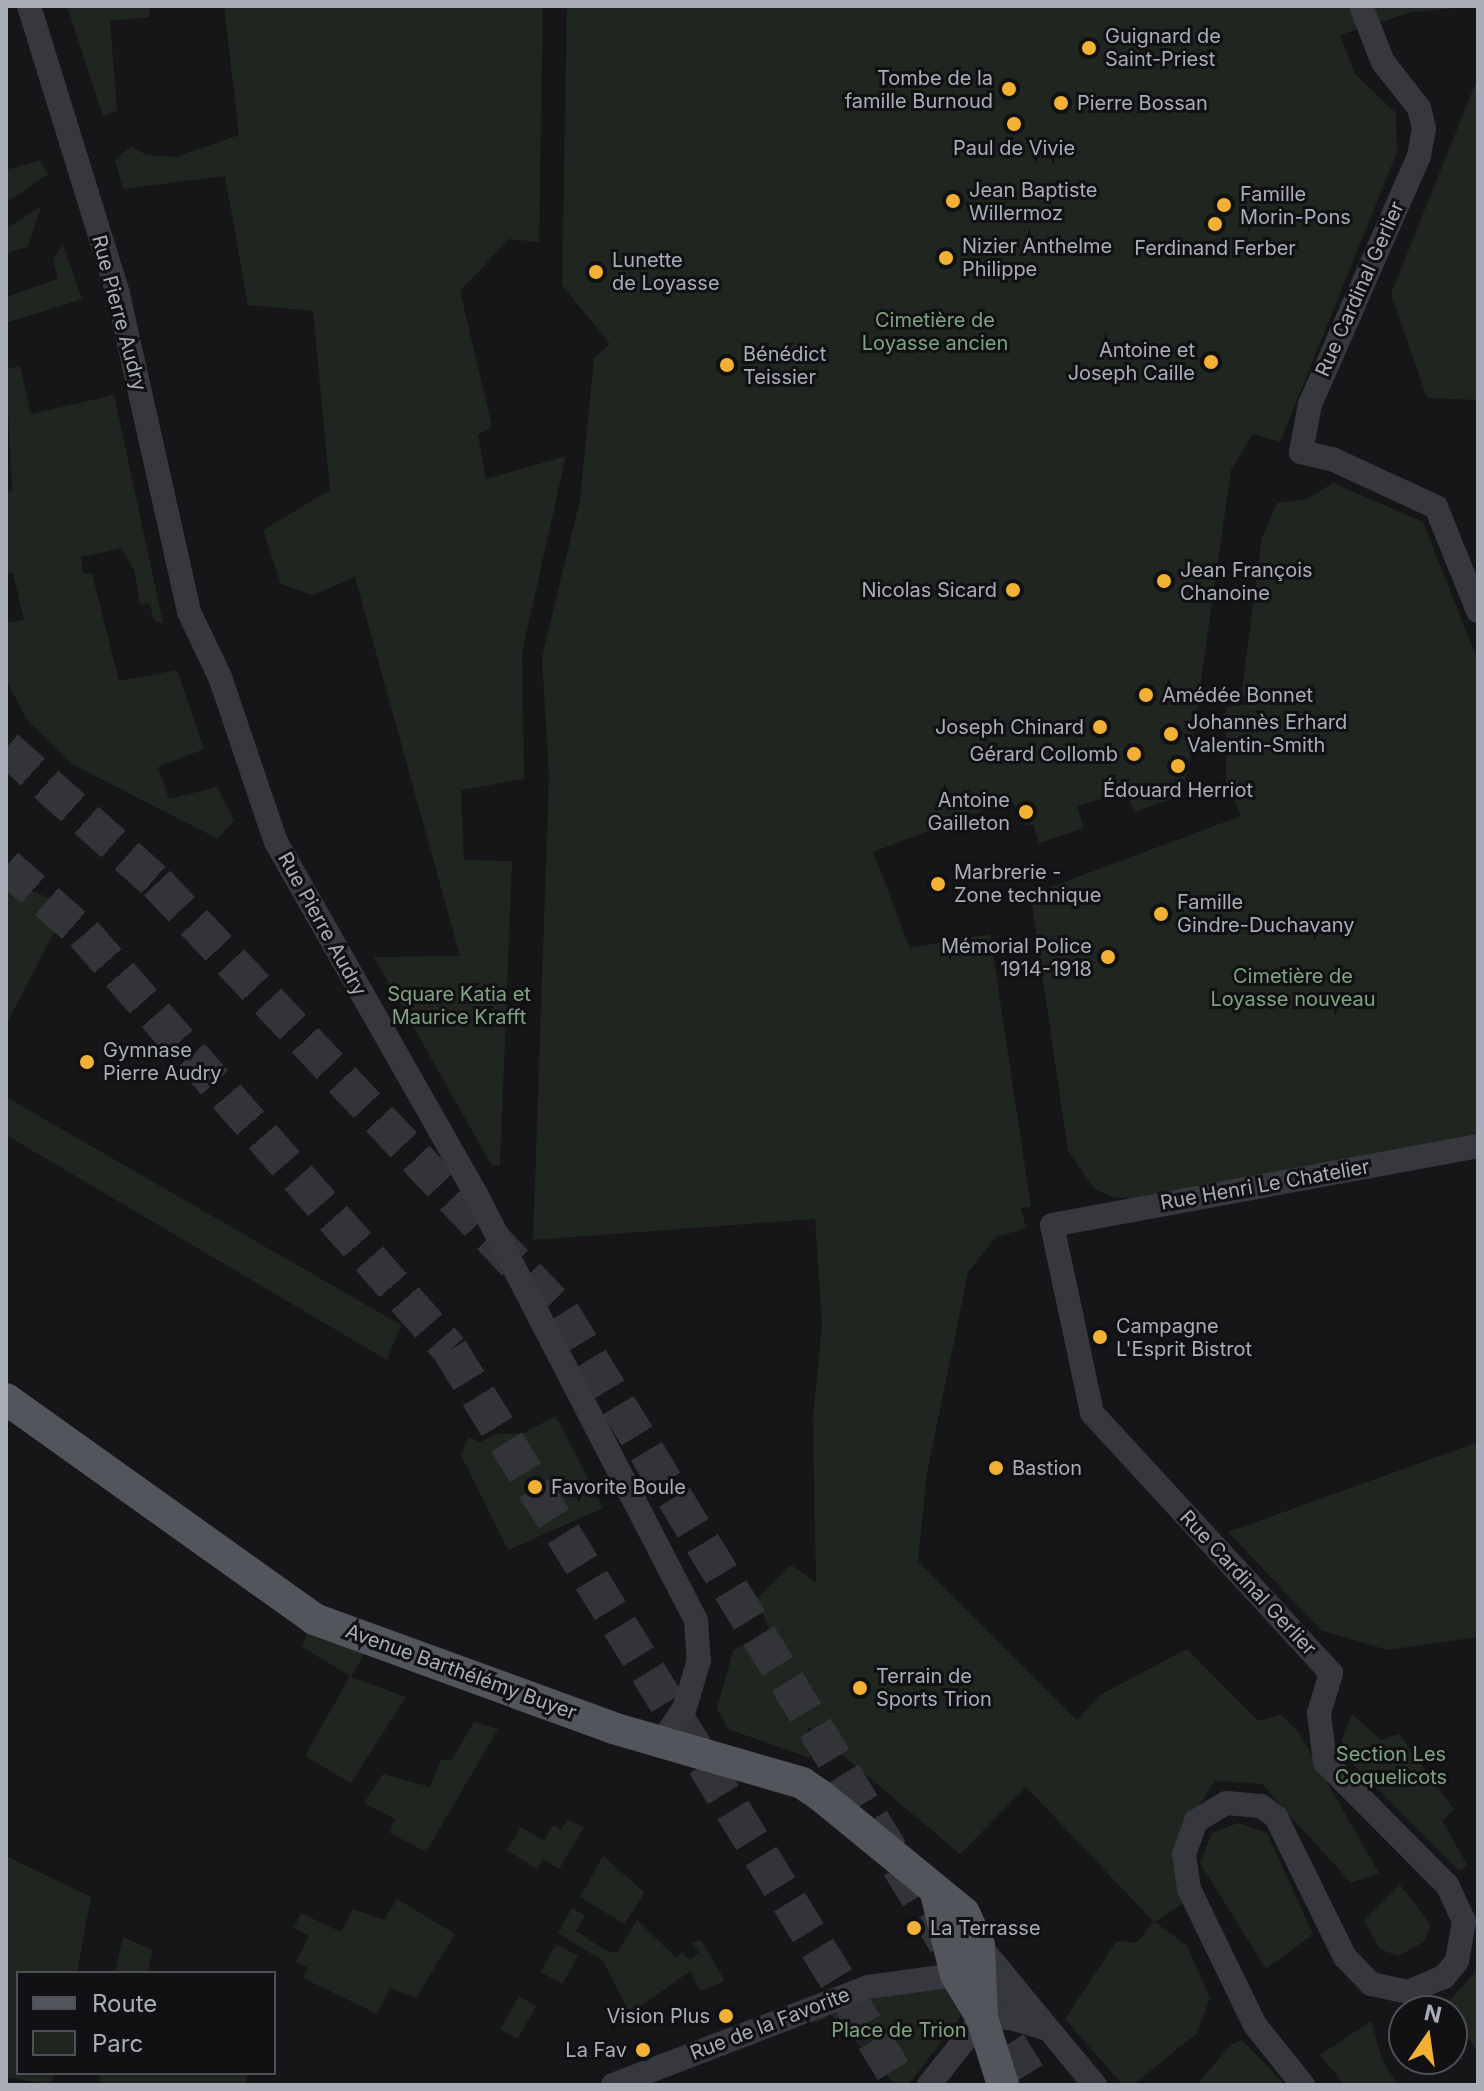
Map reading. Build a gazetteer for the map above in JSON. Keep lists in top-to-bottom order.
{
  "streets": {
    "main road": ["Avenue Barthélémy Buyer"],
    "street": [
      "Rue Cardinal Gerlier",
      "Rue Pierre Audry",
      "Rue Henri Le Chatelier",
      "Rue de la Favorite"
    ]
  },
  "crossings": [
    ["Rue Cardinal Gerlier", "Rue Henri Le Chatelier"],
    ["Rue Pierre Audry", "Avenue Barthélémy Buyer"]
  ],
  "parks": [
    "Cimetière de Loyasse ancien",
    "Cimetière de Loyasse nouveau",
    "Square Katia et Maurice Krafft",
    "Section Les Coquelicots",
    "Place de Trion"
  ],
  "places": [
    "Guignard de Saint-Priest",
    "Tombe de la famille Burnoud",
    "Pierre Bossan",
    "Paul de Vivie",
    "Jean Baptiste Willermoz",
    "Famille Morin-Pons",
    "Ferdinand Ferber",
    "Nizier Anthelme Philippe",
    "Lunette de Loyasse",
    "Antoine et Joseph Caille",
    "Bénédict Teissier",
    "Jean François Chanoine",
    "Nicolas Sicard",
    "Amédée Bonnet",
    "Joseph Chinard",
    "Johannès Erhard Valentin-Smith",
    "Gérard Collomb",
    "Édouard Herriot",
    "Antoine Gailleton",
    "Marbrerie - Zone technique",
    "Famille Gindre-Duchavany",
    "Mémorial Police 1914-1918",
    "Gymnase Pierre Audry",
    "Campagne L'Esprit Bistrot",
    "Bastion",
    "Favorite Boule",
    "Terrain de Sports Trion",
    "La Terrasse",
    "Vision Plus",
    "La Fav"
  ],
  "legend": ["Route", "Parc"],
  "north": "top"
}
